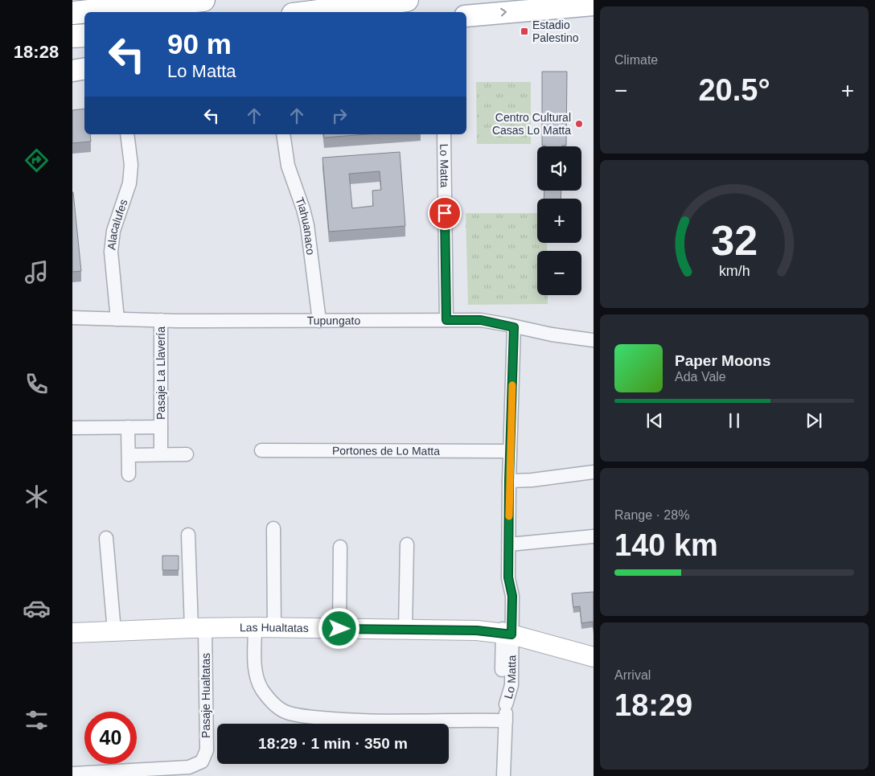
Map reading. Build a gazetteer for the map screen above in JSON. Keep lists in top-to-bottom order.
{
  "streets": {
    "street": [
      "Lo Matta",
      "Alacalufes",
      "Tiahuanaco",
      "Tupungato",
      "Pasaje La Llavería",
      "Portones de Lo Matta",
      "Las Hualtatas",
      "Pasaje Hualtatas"
    ]
  },
  "crossings": [
    ["Lo Matta", "Tupungato"],
    ["Lo Matta", "Portones de Lo Matta"],
    ["Lo Matta", "Las Hualtatas"],
    ["Alacalufes", "Tupungato"],
    ["Tiahuanaco", "Tupungato"],
    ["Tupungato", "Pasaje La Llavería"],
    ["Las Hualtatas", "Pasaje Hualtatas"]
  ],
  "places": {
    "transit": ["Estadio Palestino"],
    "other": ["Centro Cultural Casas Lo Matta"]
  },
  "page": {
    "tabs": "18:28",
    "tile": [
      "Climate",
      ["Range · 28%", "140 km"],
      ["Arrival", "18:29"]
    ],
    "turn": ["90 m", "Lo Matta"],
    "heat": ["−", "20.5°", "+"],
    "map_buttons": ["+", "−"],
    "song": ["Paper Moons", "Ada Vale"],
    "limit": "40",
    "trip": "18:29 · 1 min · 350 m",
    "gauge": ["32", "km/h"]
  }
}
